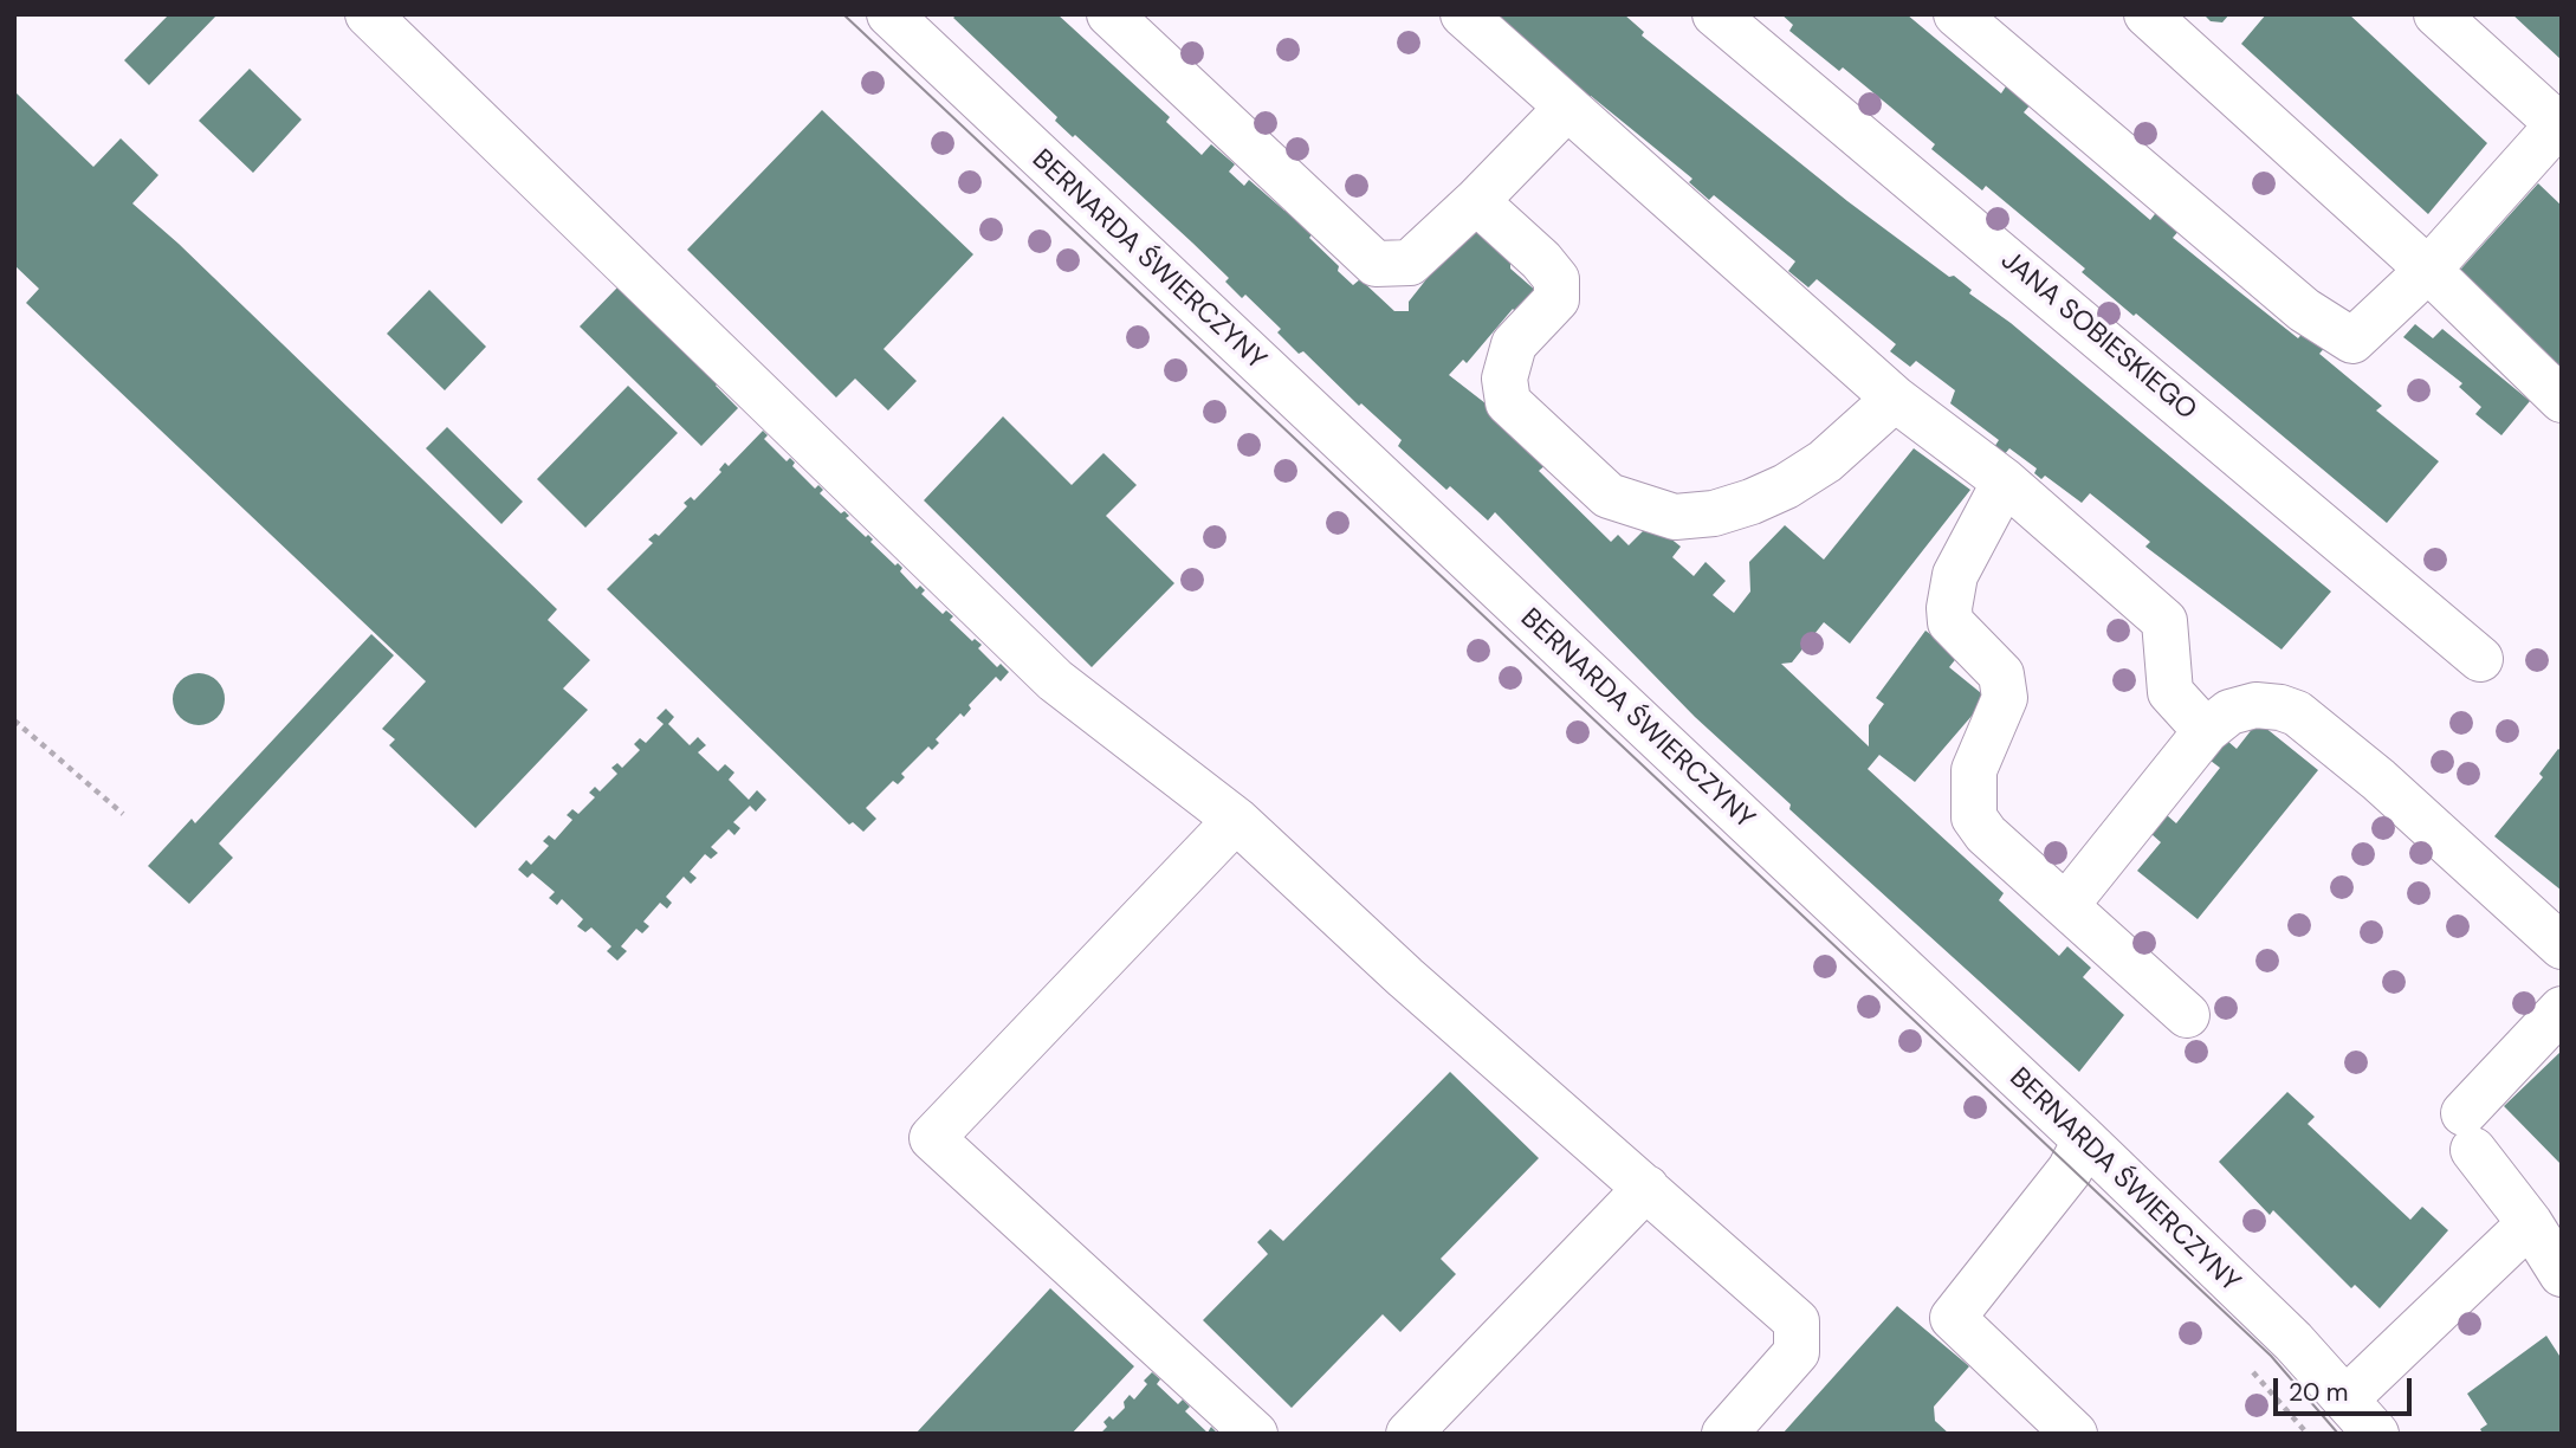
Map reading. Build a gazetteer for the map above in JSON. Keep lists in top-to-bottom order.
{
  "streets": {
    "street": ["BERNARDA ŚWIERCZYNY", "JANA SOBIESKIEGO"]
  },
  "scale_bar": "20 m"
}
